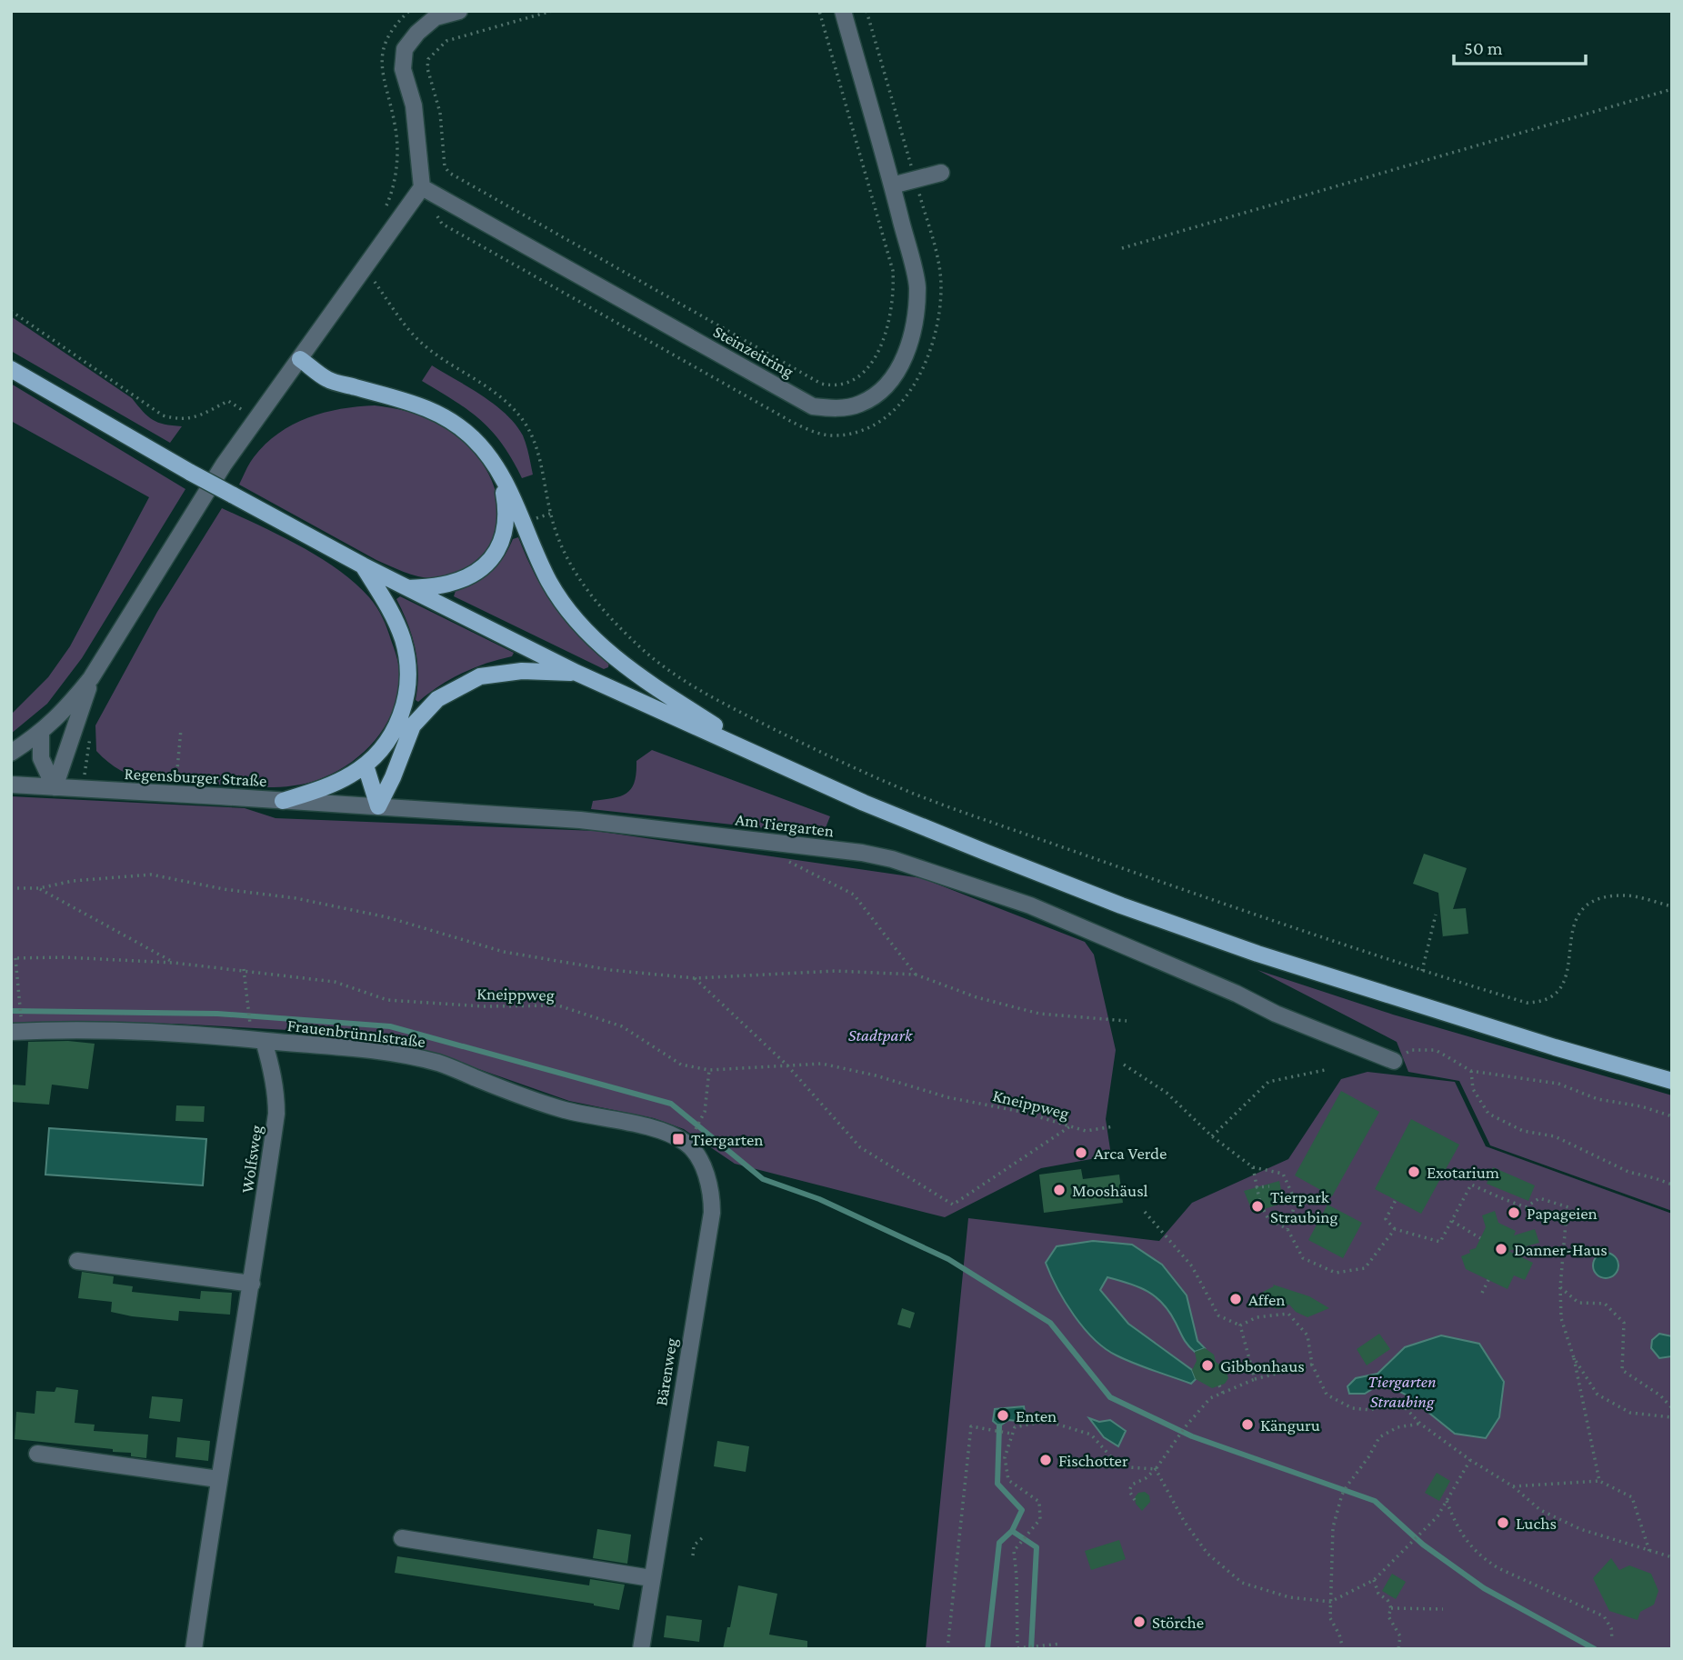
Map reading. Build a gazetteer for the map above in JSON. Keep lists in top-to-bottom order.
{
  "streets": {
    "street": [
      "Steinzeitring",
      "Regensburger Straße",
      "Am Tiergarten",
      "Frauenbrünnlstraße",
      "Wolfsweg",
      "Bärenweg"
    ],
    "path": ["Kneippweg"]
  },
  "crossings": [
    ["Regensburger Straße", "Am Tiergarten"],
    ["Frauenbrünnlstraße", "Wolfsweg"],
    ["Frauenbrünnlstraße", "Bärenweg"]
  ],
  "parks": ["Stadtpark", "Tiergarten Straubing"],
  "places": {
    "transit": ["Tiergarten"],
    "other": [
      "Arca Verde",
      "Exotarium",
      "Mooshäusl",
      "Tierpark Straubing",
      "Papageien",
      "Danner-Haus",
      "Affen",
      "Gibbonhaus",
      "Enten",
      "Känguru",
      "Fischotter",
      "Luchs",
      "Störche"
    ]
  },
  "scale_bar": "50 m"
}
